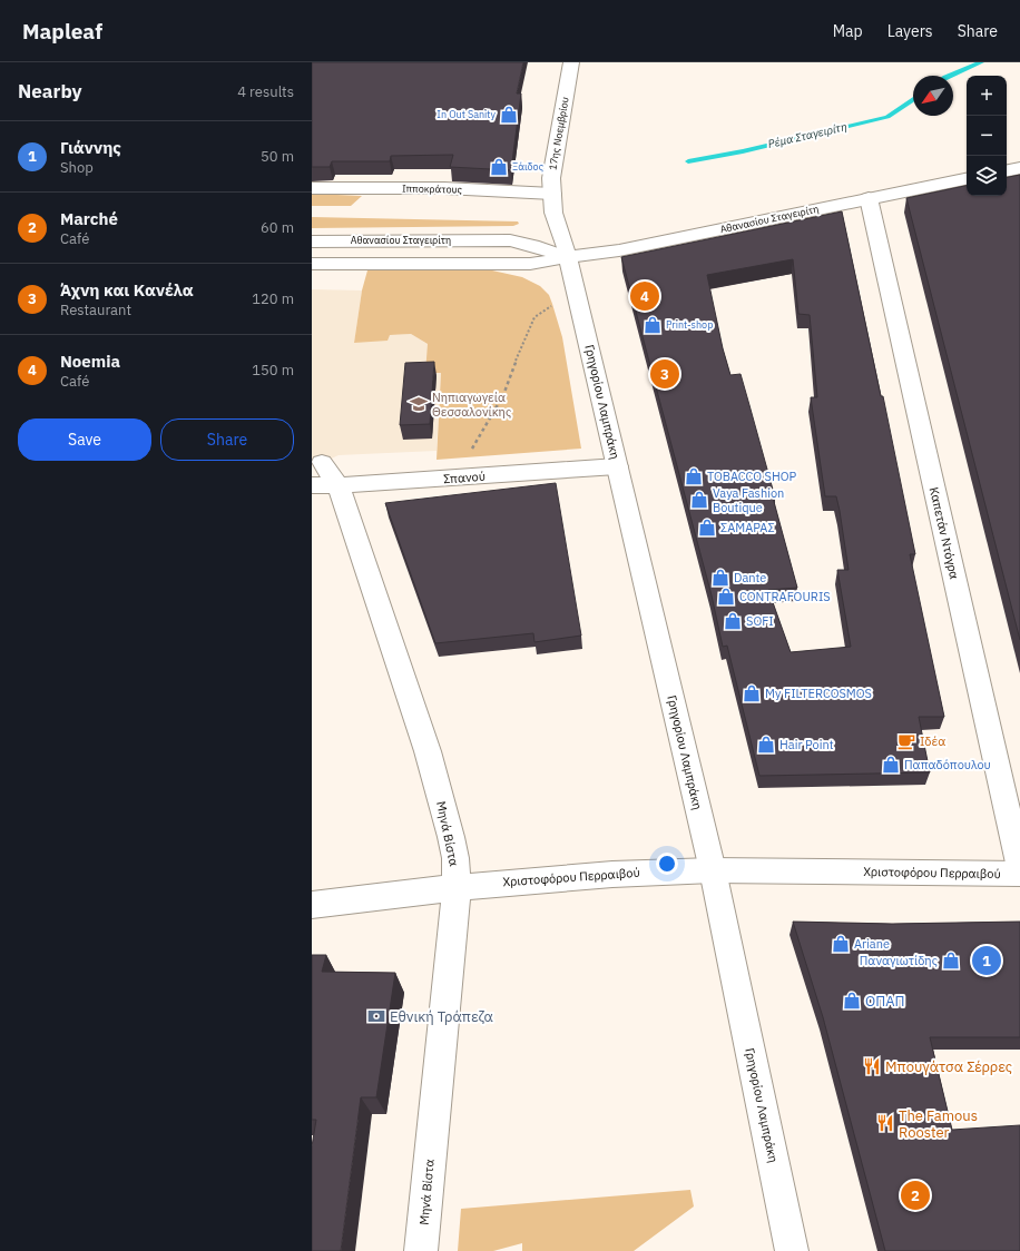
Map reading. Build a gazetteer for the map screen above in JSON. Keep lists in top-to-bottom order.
{
  "streets": {
    "street": [
      "17ης Νοεμβρίου",
      "Ιπποκράτους",
      "Αθανασίου Σταγειρίτη",
      "Γρηγορίου Λαμπράκη",
      "Σπανού",
      "Καπετάν Ντόγρα",
      "Μηνά Βίστα",
      "Χριστοφόρου Περραιβού"
    ]
  },
  "crossings": [
    ["17ης Νοεμβρίου", "Ιπποκράτους"],
    ["17ης Νοεμβρίου", "Αθανασίου Σταγειρίτη"],
    ["17ης Νοεμβρίου", "Γρηγορίου Λαμπράκη"],
    ["Αθανασίου Σταγειρίτη", "Γρηγορίου Λαμπράκη"],
    ["Αθανασίου Σταγειρίτη", "Καπετάν Ντόγρα"],
    ["Γρηγορίου Λαμπράκη", "Σπανού"],
    ["Γρηγορίου Λαμπράκη", "Χριστοφόρου Περραιβού"],
    ["Σπανού", "Μηνά Βίστα"],
    ["Μηνά Βίστα", "Χριστοφόρου Περραιβού"]
  ],
  "water": ["Ρέμα Σταγειρίτη"],
  "places": {
    "shop": [
      "In Out Sanity",
      "Ξάιδος",
      "Print-shop",
      "TOBACCO SHOP",
      "Vaya Fashion Boutique",
      "ΣΑΜΑΡΑΣ",
      "Dante",
      "CONTRAFOURIS",
      "SOFI",
      "My FILTERCOSMOS",
      "Hair Point",
      "Παπαδόπουλου",
      "Ariane",
      "Παναγιωτίδης",
      "ΟΠΑΠ"
    ],
    "school or university": ["Νηπιαγωγεία Θεσσαλονίκης"],
    "cafe": ["Ιδέα"],
    "bank": ["Εθνική Τράπεζα"],
    "restaurant": ["Μπουγάτσα Σέρρες", "The Famous Rooster"]
  },
  "north": "bottom left",
  "page": {
    "header": "Mapleaf",
    "nav": ["Map", "Layers", "Share"],
    "heading": ["Nearby", "4 results"],
    "map_buttons": ["+", "−"],
    "list": [
      {
        "mark": "1",
        "name": "Γιάννης",
        "note": "Shop",
        "value": "50 m"
      },
      {
        "mark": "2",
        "name": "Marché",
        "note": "Café",
        "value": "60 m"
      },
      {
        "mark": "3",
        "name": "Άχνη και Κανέλα",
        "note": "Restaurant",
        "value": "120 m"
      },
      {
        "mark": "4",
        "name": "Noemia",
        "note": "Café",
        "value": "150 m"
      }
    ],
    "pins": [
      "4",
      "3",
      "1",
      "2"
    ],
    "buttons": ["Save", "Share"]
  }
}
